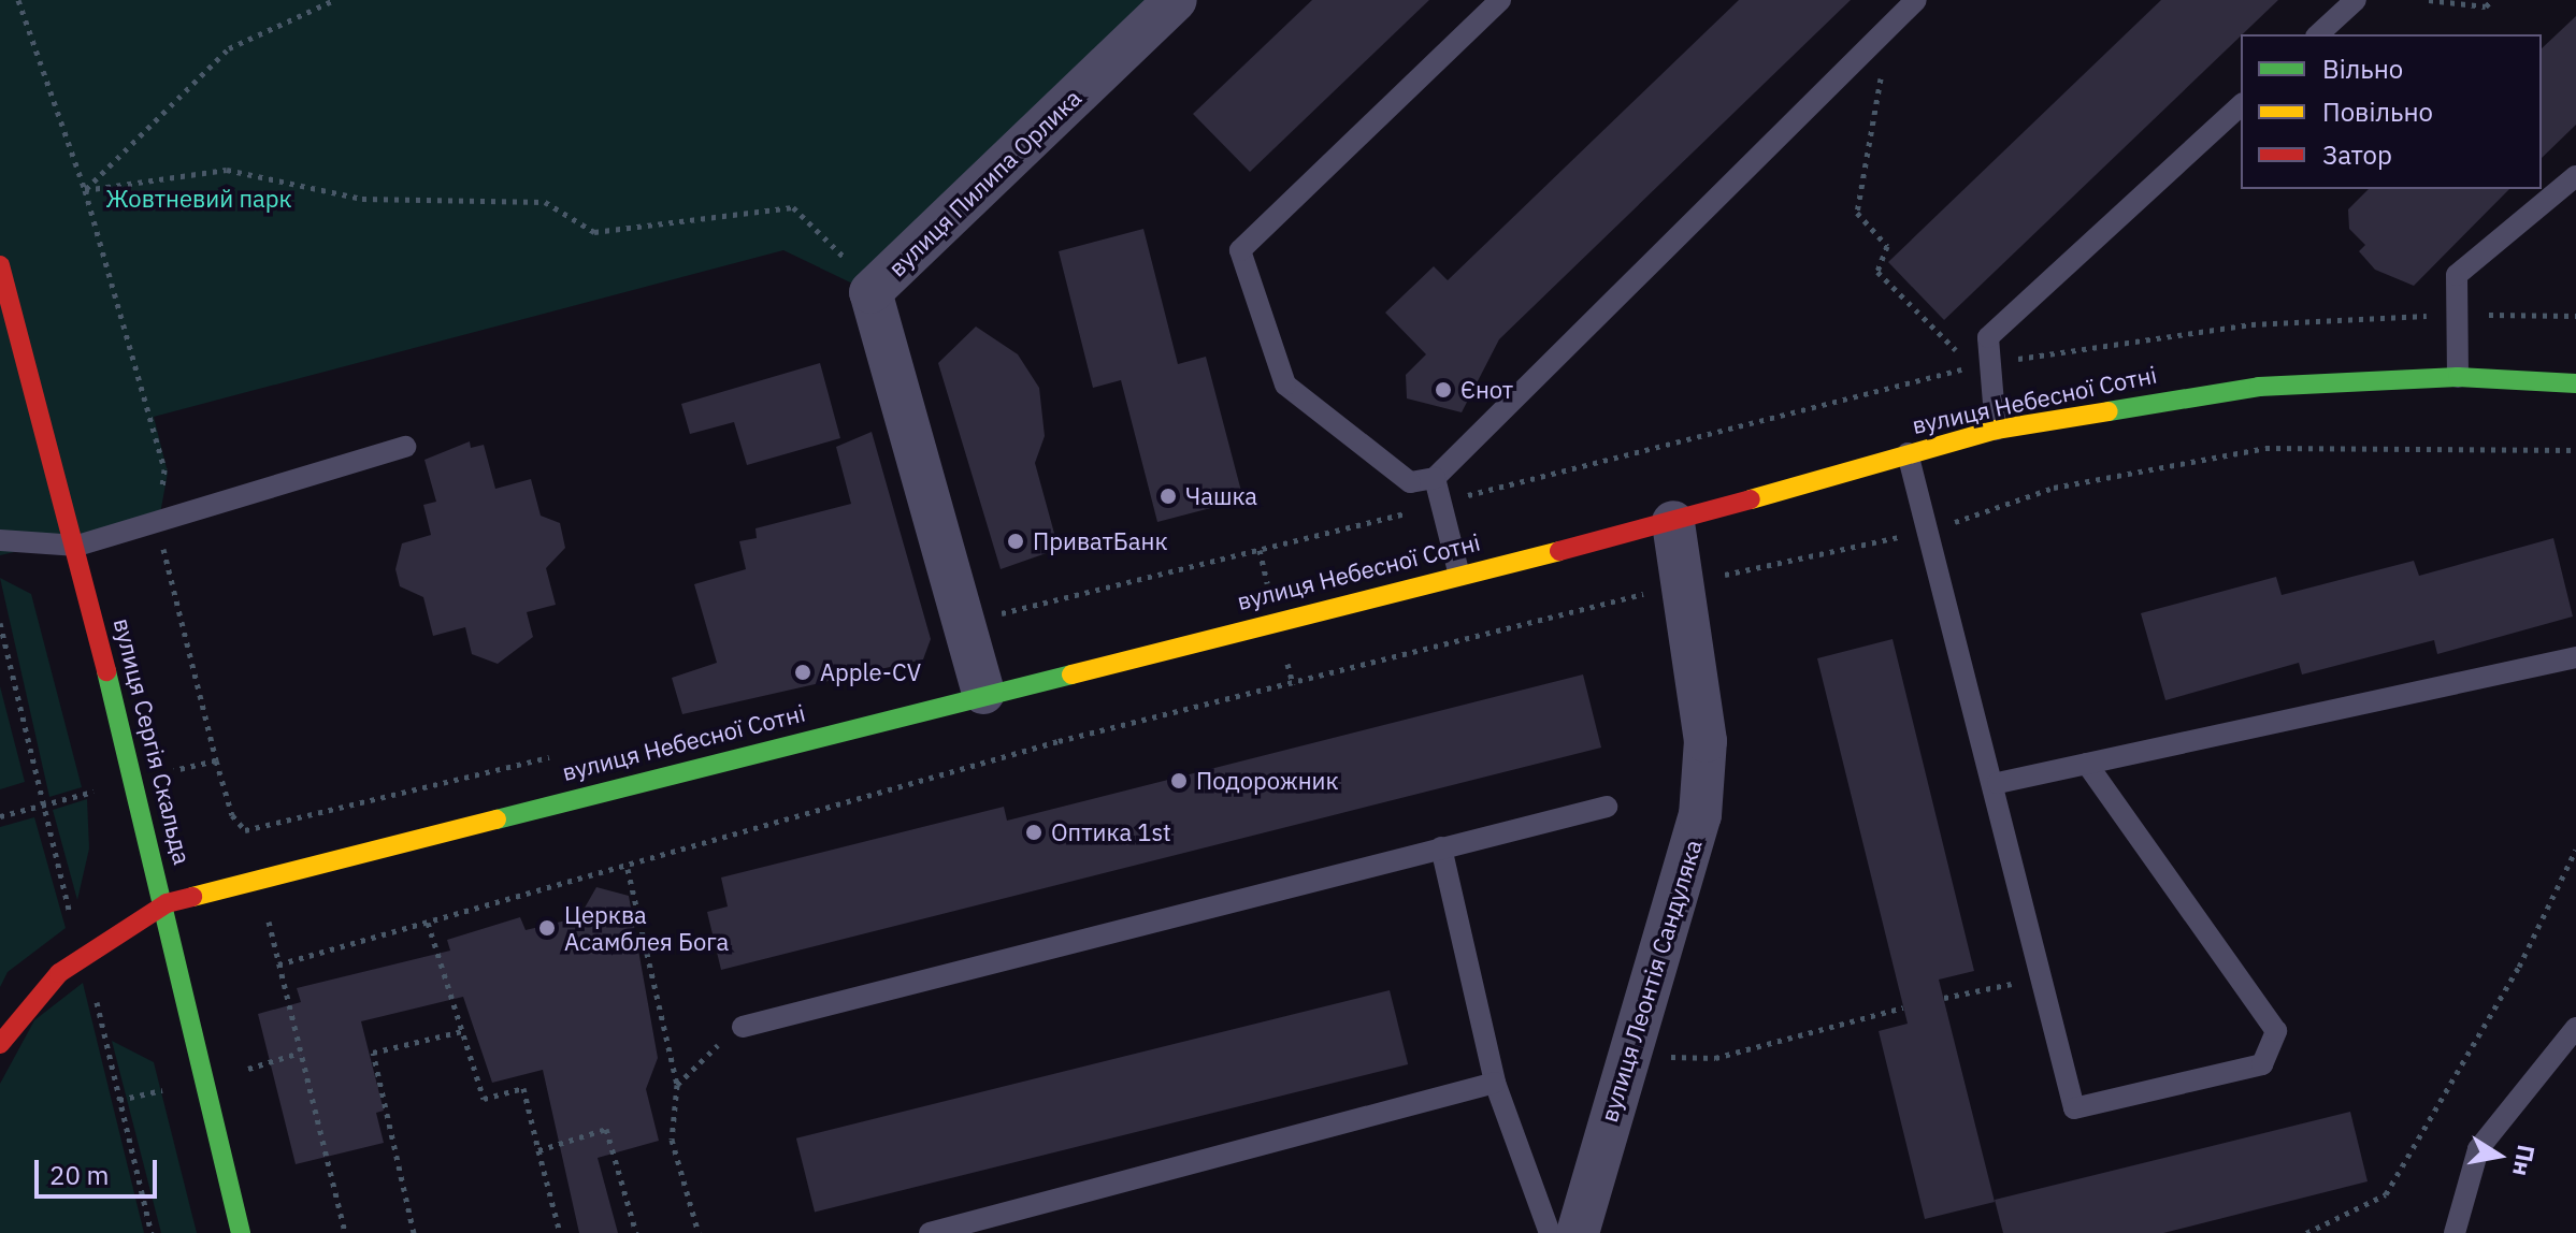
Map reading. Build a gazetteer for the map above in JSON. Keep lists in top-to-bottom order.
{
  "streets": {
    "street": [
      "вулиця Пилипа Орлика",
      "вулиця Небесної Сотні",
      "вулиця Сергія Скальда",
      "вулиця Леонтія Сандуляка"
    ]
  },
  "crossings": [
    ["вулиця Пилипа Орлика", "вулиця Небесної Сотні"],
    ["вулиця Небесної Сотні", "вулиця Сергія Скальда"],
    ["вулиця Небесної Сотні", "вулиця Леонтія Сандуляка"]
  ],
  "parks": ["Жовтневий парк"],
  "places": [
    "Єнот",
    "Чашка",
    "ПриватБанк",
    "Apple-CV",
    "Подорожник",
    "Оптика 1st",
    "Церква Асамблея Бога"
  ],
  "legend": ["Вільно", "Повільно", "Затор"],
  "scale_bar": "20 m",
  "north": "right"
}
